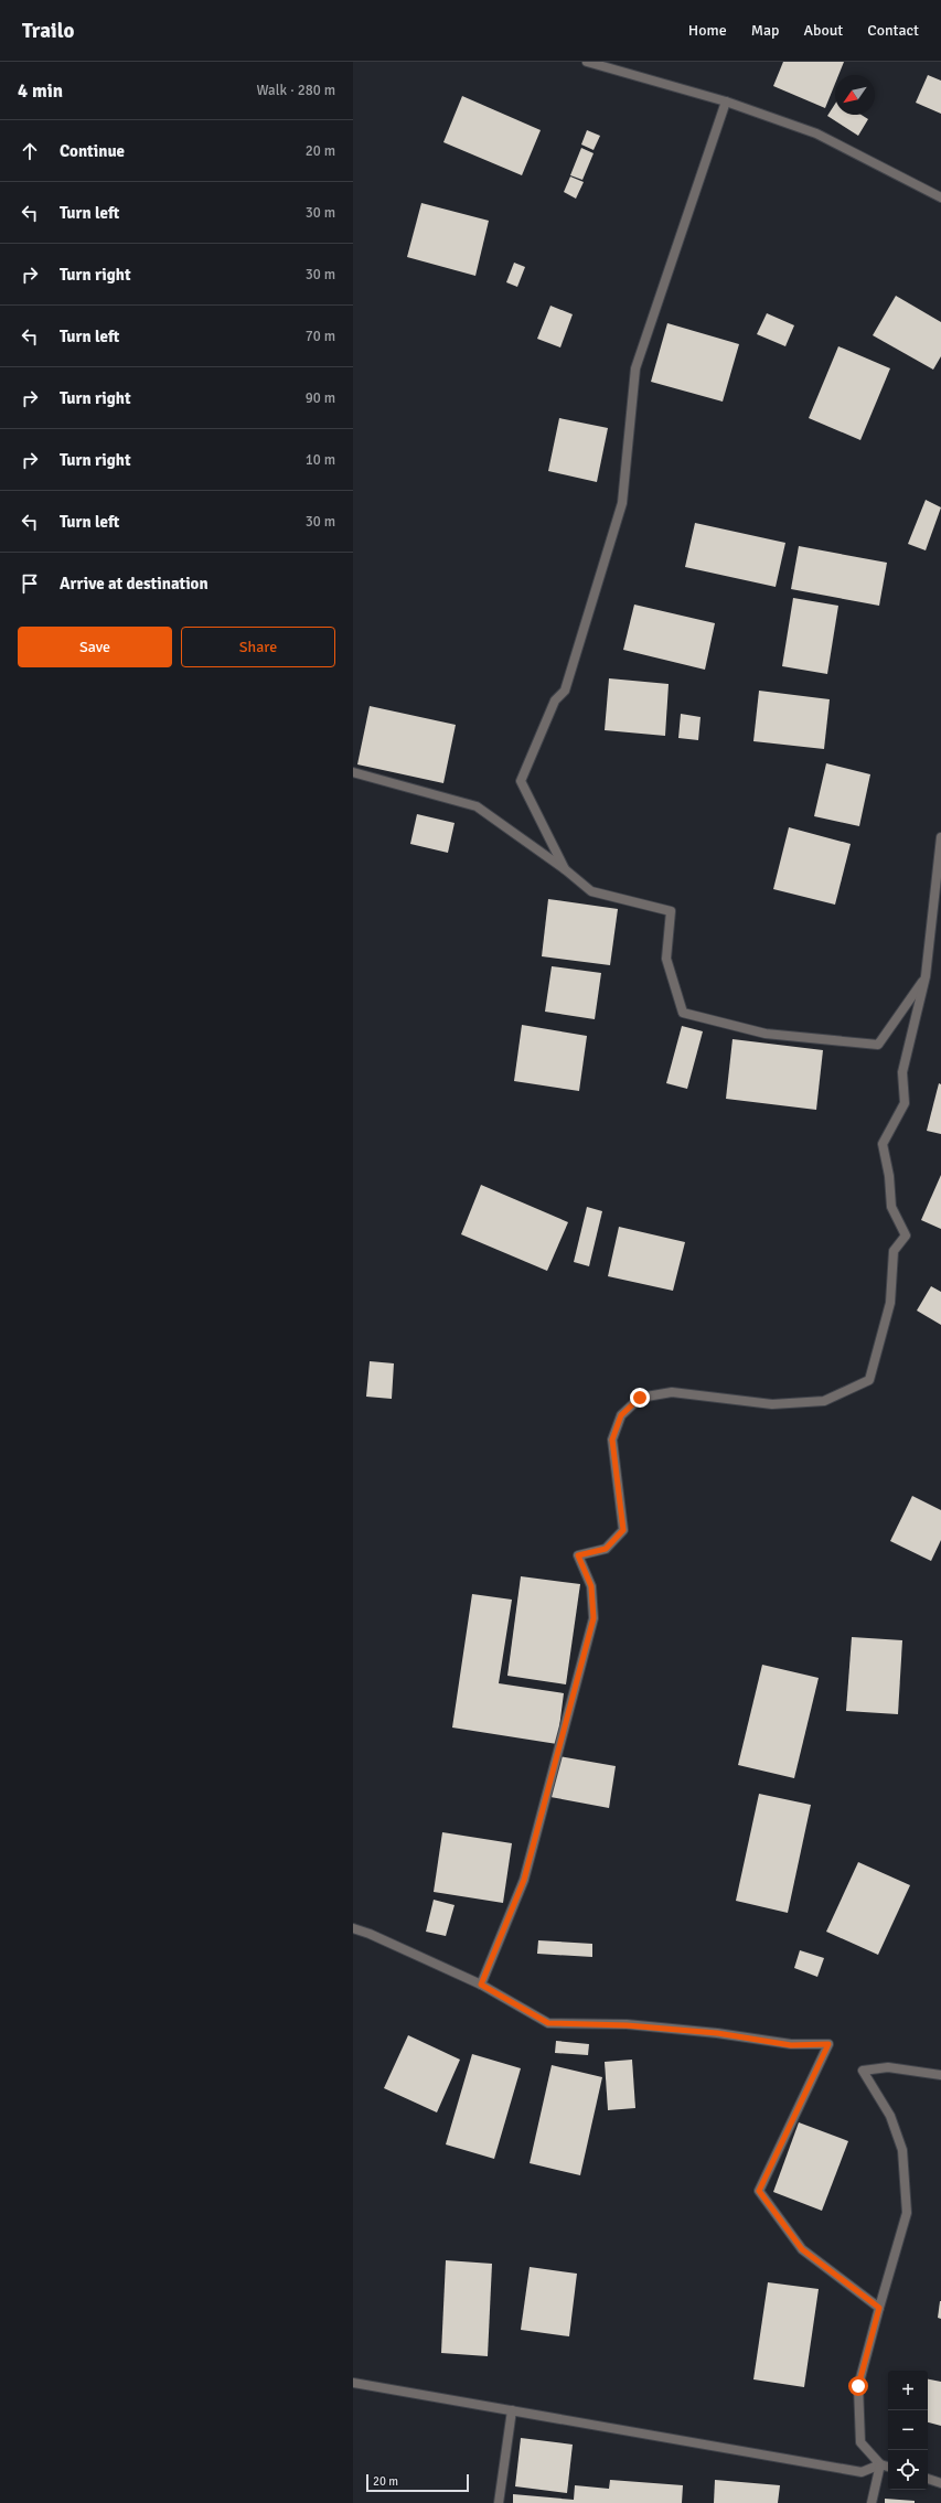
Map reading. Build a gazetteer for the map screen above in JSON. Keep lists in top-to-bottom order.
{
  "scale_bar": "20 m",
  "north": "bottom left",
  "page": {
    "header": "Trailo",
    "nav": [
      "Home",
      "Map",
      "About",
      "Contact"
    ],
    "heading": ["4 min", "Walk · 280 m"],
    "list": [
      ["Continue", "20 m"],
      ["Turn left", "30 m"],
      ["Turn right", "30 m"],
      ["Turn left", "70 m"],
      ["Turn right", "90 m"],
      ["Turn right", "10 m"],
      ["Turn left", "30 m"],
      "Arrive at destination"
    ],
    "buttons": ["Save", "Share"],
    "map_buttons": ["+", "−"],
    "scale": "20 m"
  }
}
